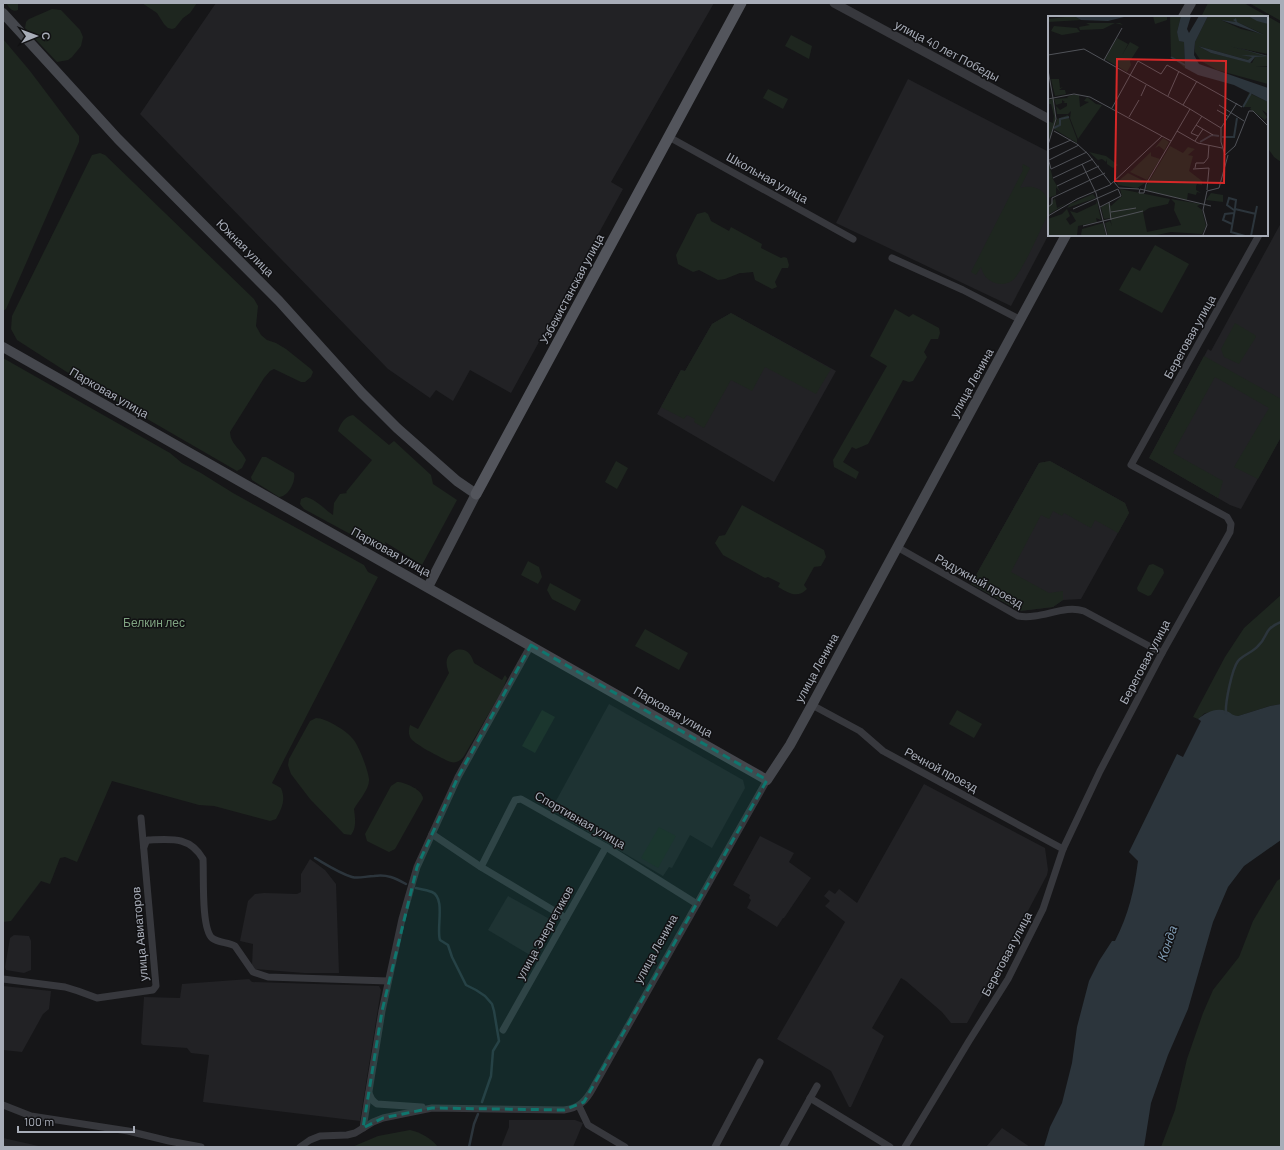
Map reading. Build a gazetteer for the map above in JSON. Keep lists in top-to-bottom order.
{
  "streets": {
    "main road": [
      "Южная улица",
      "Узбекистанская улица",
      "улица Ленина",
      "Парковая улица"
    ],
    "street": [
      "улица 40 лет Победы",
      "Школьная улица",
      "Береговая улица",
      "Радужный проезд",
      "Речной проезд",
      "Спортивная улица",
      "улица Энергетиков",
      "улица Авиаторов"
    ]
  },
  "crossings": [
    ["Школьная улица", "Узбекистанская улица"],
    ["Южная улица", "Узбекистанская улица"],
    ["Узбекистанская улица", "Парковая улица"],
    ["Береговая улица", "Радужный проезд"],
    ["Береговая улица", "Речной проезд"],
    ["улица Ленина", "Парковая улица"],
    ["улица Ленина", "Радужный проезд"],
    ["улица Ленина", "Речной проезд"],
    ["улица Ленина", "Спортивная улица"],
    ["Спортивная улица", "улица Энергетиков"]
  ],
  "water": ["Конда"],
  "parks": ["Белкин лес"],
  "scale_bar": "100 m",
  "north": "right"
}
